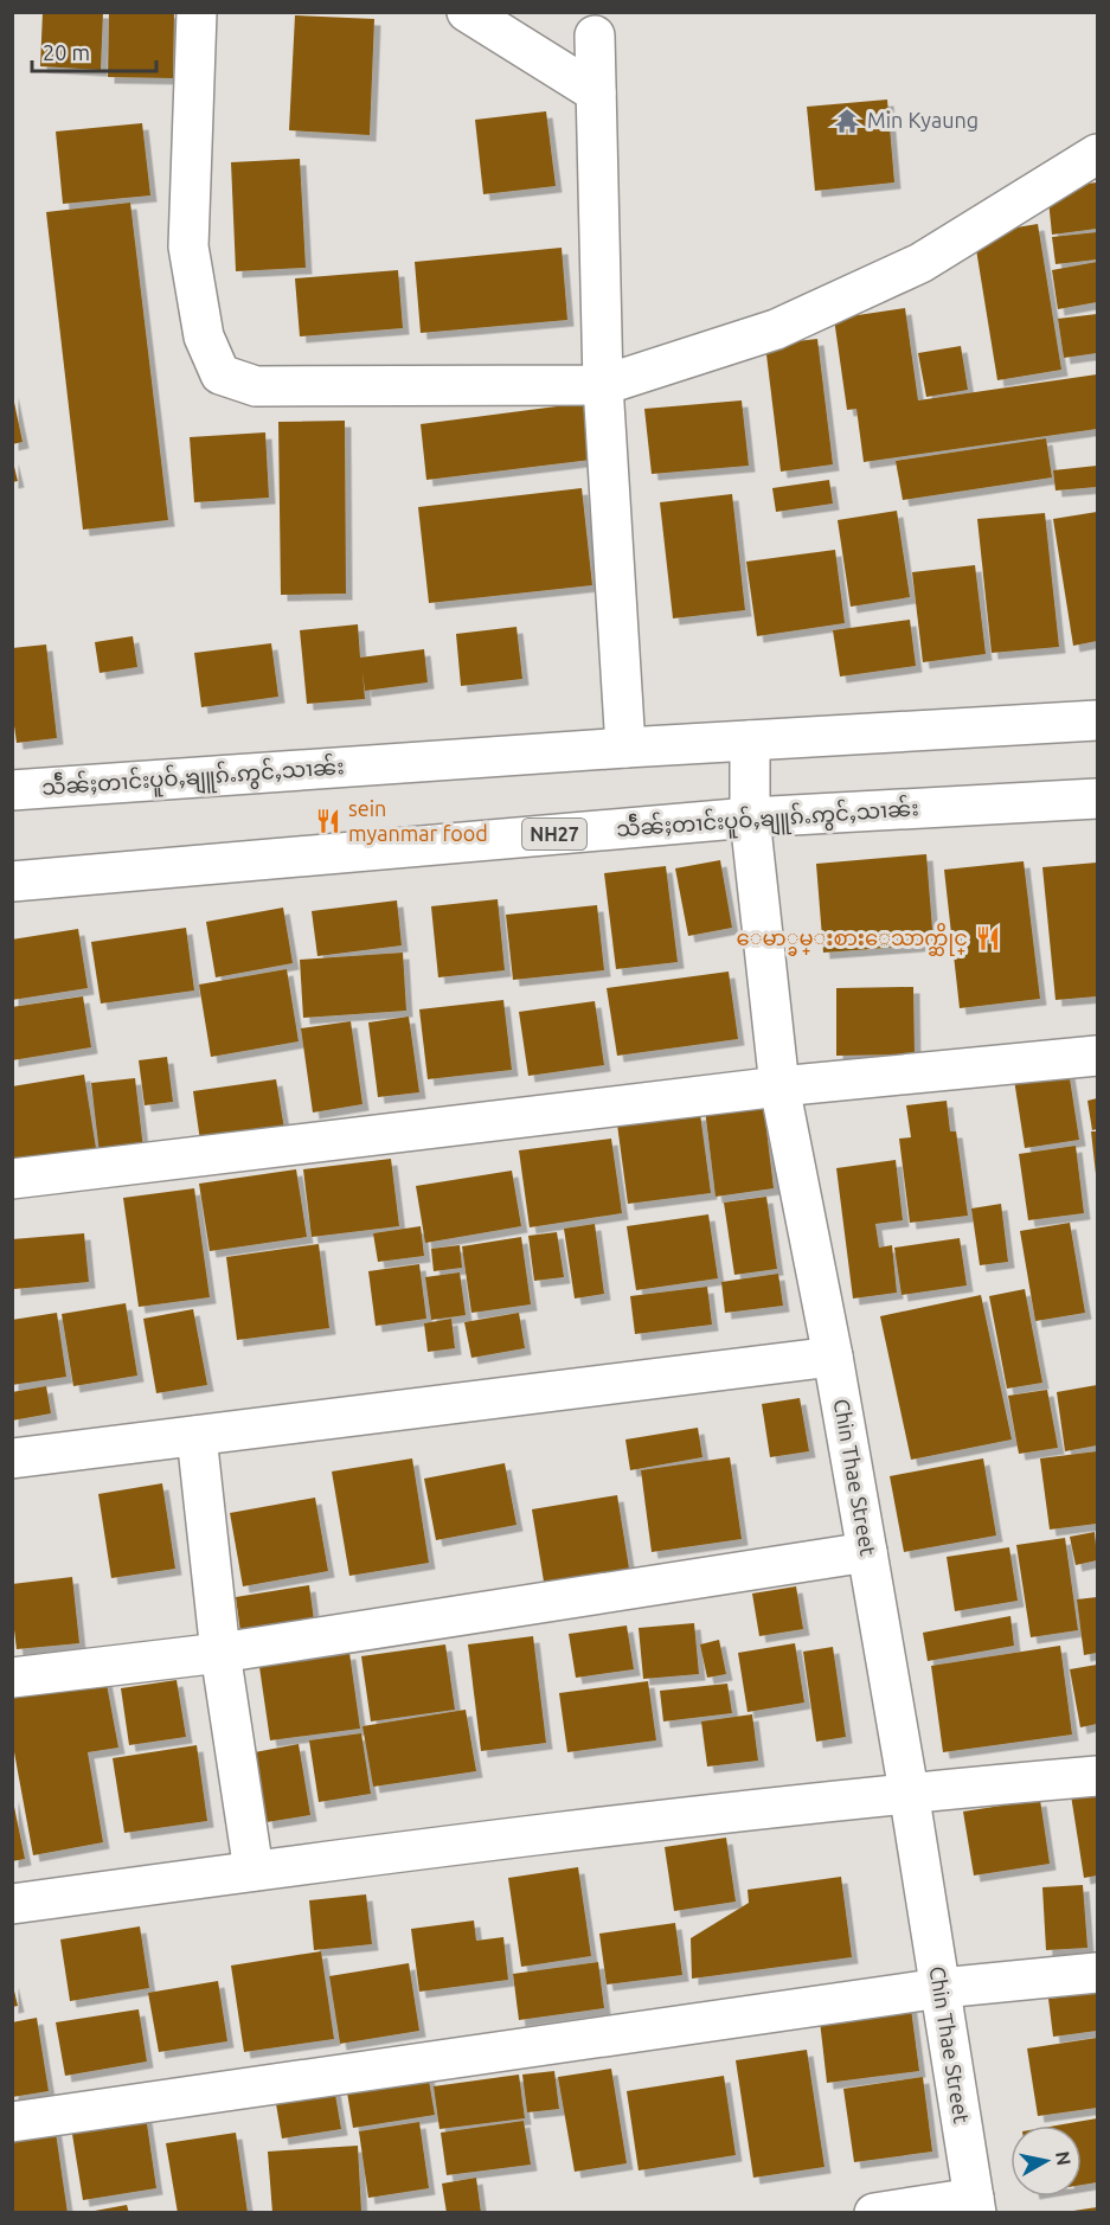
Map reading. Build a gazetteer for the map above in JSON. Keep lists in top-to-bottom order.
{
  "streets": {
    "main road": ["သဵႅၼ်ႈတၢင်းပူဝ်ႇၶျူၵ်ႉဢွင်ႇသၢၼ်း", "NH27", "Chin Thae Street"]
  },
  "crossings": [
    ["သဵႅၼ်ႈတၢင်းပူဝ်ႇၶျူၵ်ႉဢွင်ႇသၢၼ်း", "Chin Thae Street"]
  ],
  "places": {
    "temple": ["Min Kyaung"],
    "restaurant": ["sein myanmar food", "ေမာ္ခမ္းစားေသာက္ဆိုင္"]
  },
  "scale_bar": "20 m",
  "north": "right"
}
